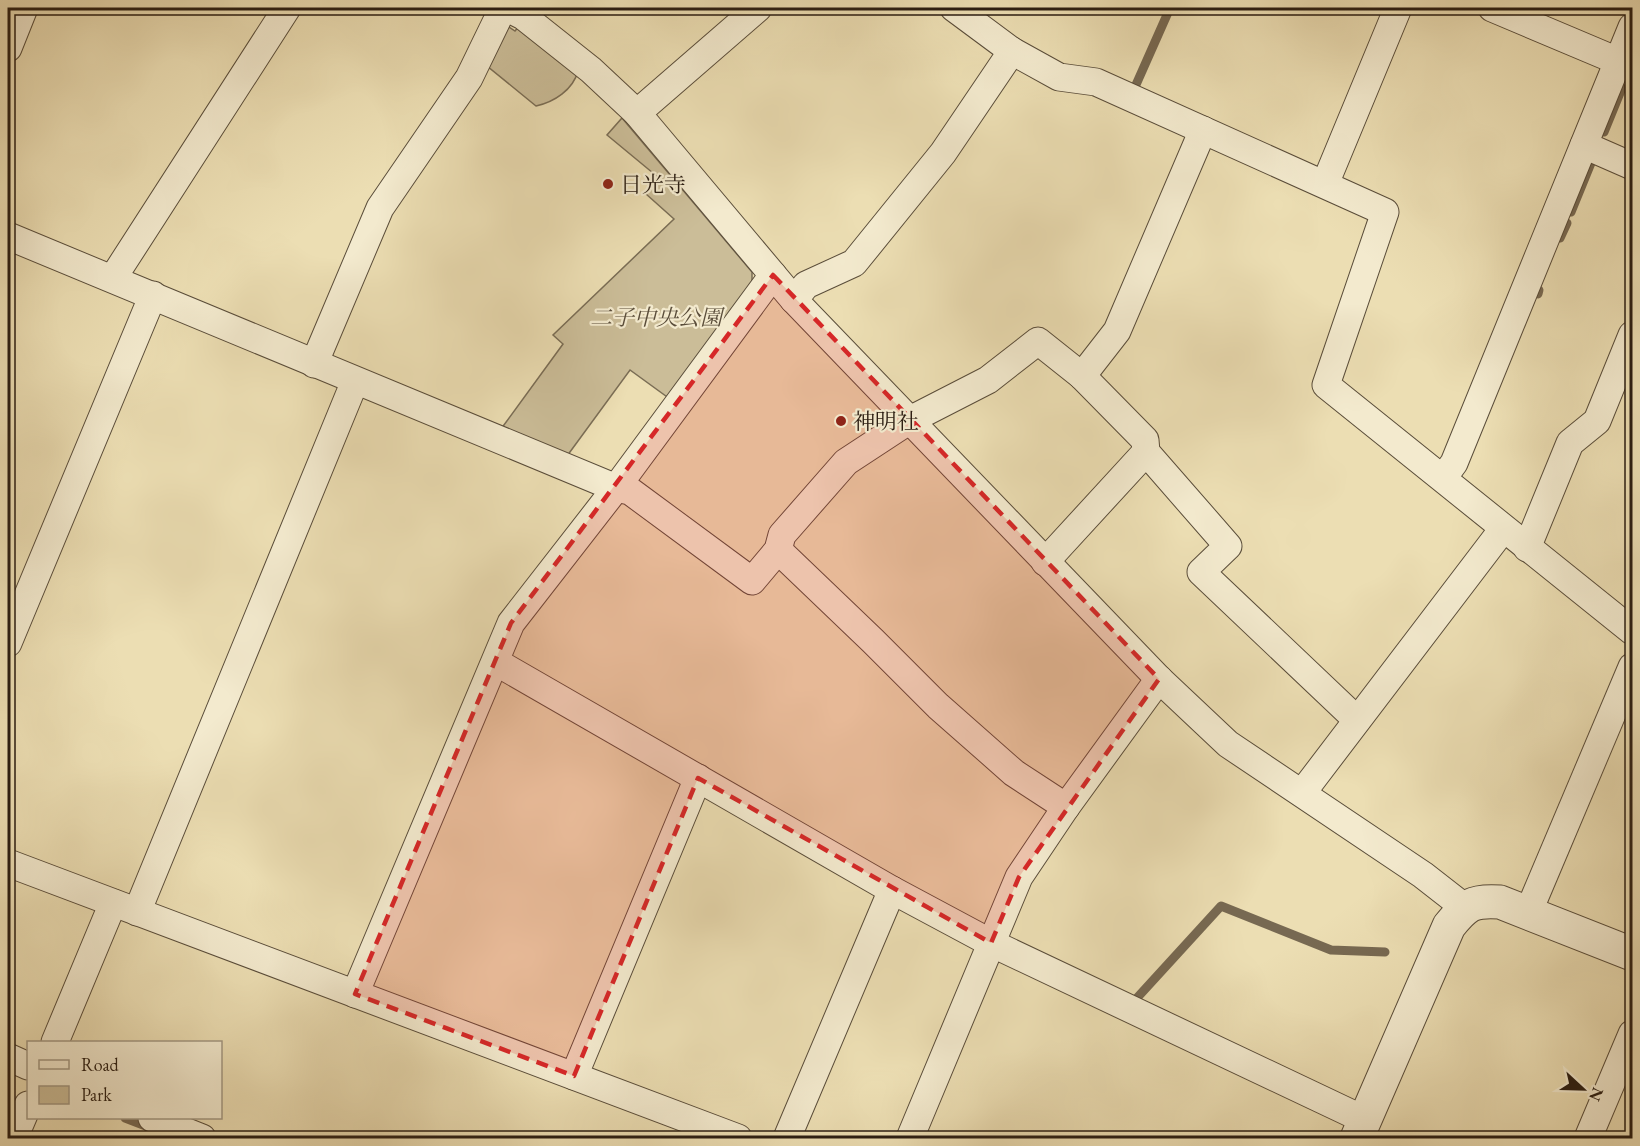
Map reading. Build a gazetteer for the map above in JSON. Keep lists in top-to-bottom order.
{
  "parks": ["二子中央公園"],
  "places": ["日光寺", "神明社"],
  "legend": ["Road", "Park"],
  "north": "right"
}
